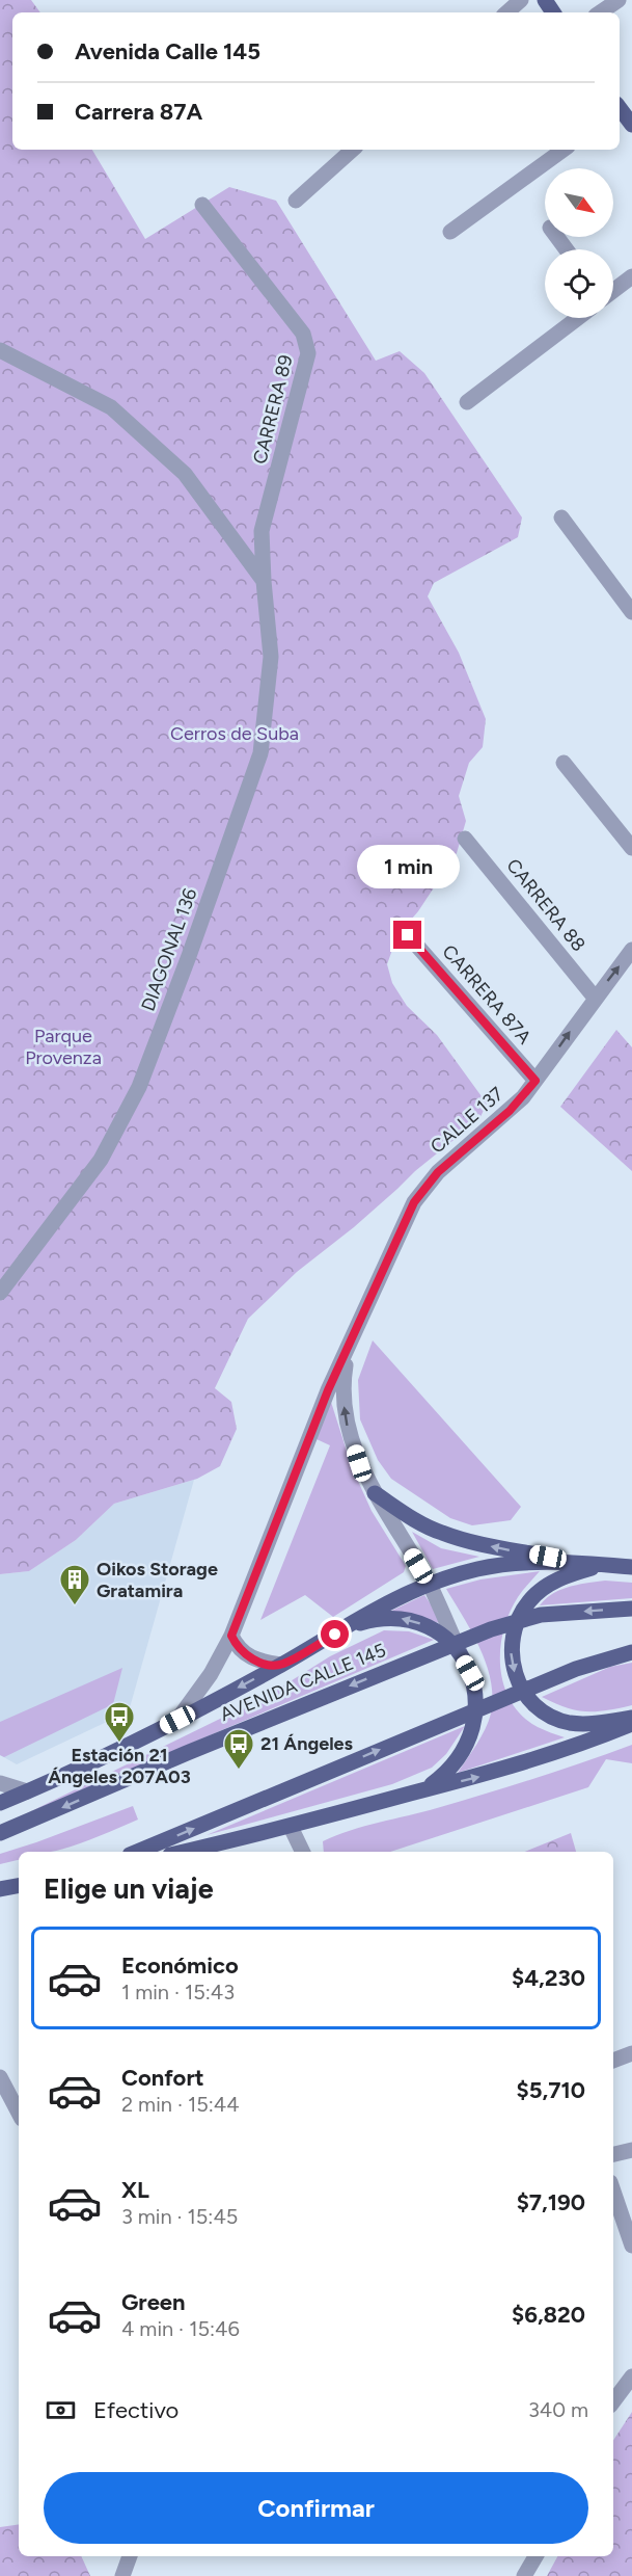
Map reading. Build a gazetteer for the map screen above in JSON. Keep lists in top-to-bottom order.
{
  "streets": {
    "main road": ["AVENIDA CALLE 145"],
    "street": [
      "CARRERA 89",
      "CARRERA 88",
      "DIAGONAL 136",
      "CARRERA 87A",
      "CALLE 137"
    ]
  },
  "crossings": [
    ["CARRERA 89", "DIAGONAL 136"],
    ["CARRERA 88", "CALLE 137"],
    ["CARRERA 87A", "CALLE 137"],
    ["CALLE 137", "AVENIDA CALLE 145"]
  ],
  "parks": ["Cerros de Suba", "Parque Provenza"],
  "places": {
    "building": ["Oikos Storage Gratamira"],
    "bus stop": ["Estación 21 Ángeles 207A03", "21 Ángeles"]
  },
  "north": "bottom right",
  "page": {
    "banner": ["Avenida Calle 145", "Carrera 87A"],
    "bubble": "1 min",
    "heading": "Elige un viaje",
    "list": [
      {
        "name": "Económico",
        "note": "1 min · 15:43",
        "value": "$4,230"
      },
      {
        "name": "Confort",
        "note": "2 min · 15:44",
        "value": "$5,710"
      },
      {
        "name": "XL",
        "note": "3 min · 15:45",
        "value": "$7,190"
      },
      {
        "name": "Green",
        "note": "4 min · 15:46",
        "value": "$6,820"
      }
    ],
    "pay": ["Efectivo", "340 m"],
    "buttons": "Confirmar"
  }
}
